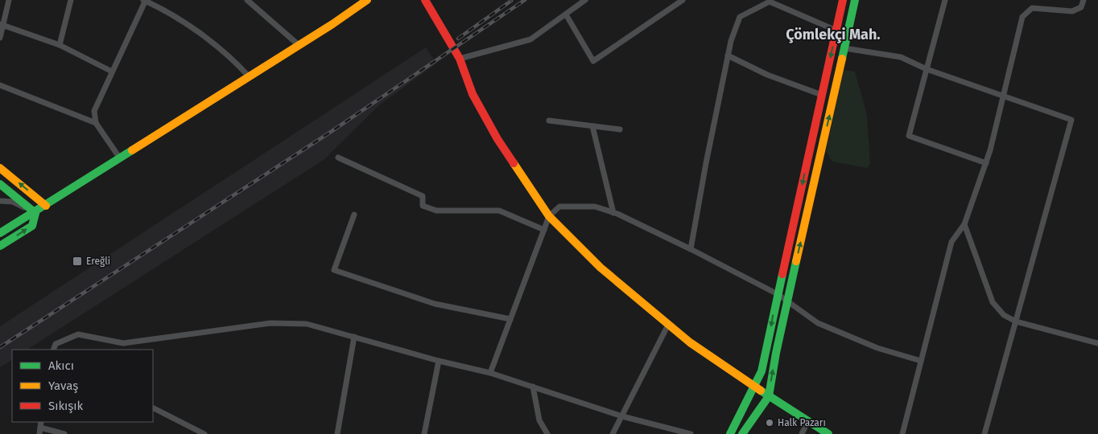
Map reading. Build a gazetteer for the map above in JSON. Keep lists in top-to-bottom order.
{
  "districts": ["Çömlekçi Mah."],
  "places": {
    "transit": ["Ereğli"],
    "other": ["Halk Pazarı"]
  },
  "legend": ["Akıcı", "Yavaş", "Sıkışık"]
}
